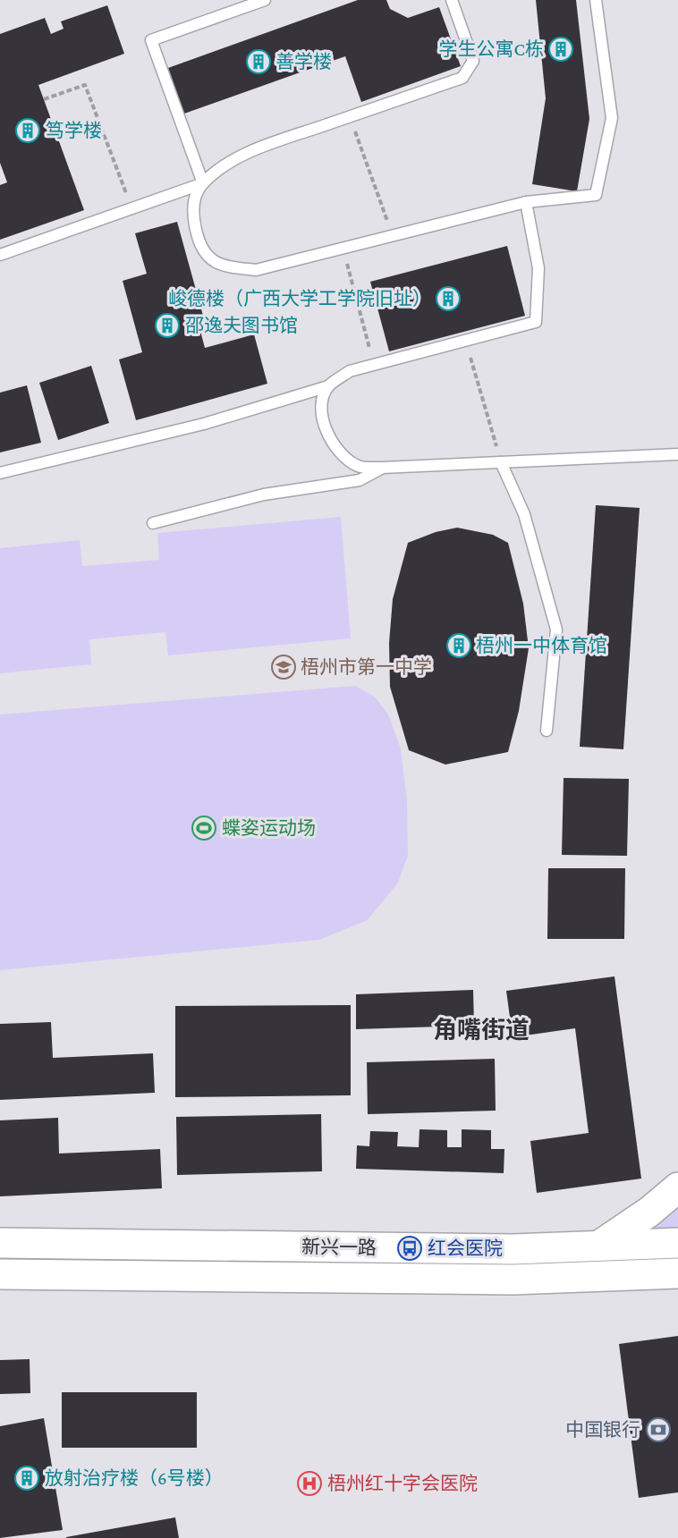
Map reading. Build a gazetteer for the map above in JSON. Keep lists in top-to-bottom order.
{
  "streets": {
    "main road": ["新兴一路"]
  },
  "districts": ["角嘴街道"],
  "places": {
    "building": [
      "学生公寓C栋",
      "善学楼",
      "笃学楼",
      "峻德楼（广西大学工学院旧址）",
      "邵逸夫图书馆",
      "梧州一中体育馆",
      "放射治疗楼（6号楼）"
    ],
    "school or university": ["梧州市第一中学"],
    "sports": ["蝶姿运动场"],
    "bus stop": ["红会医院"],
    "bank": ["中国银行"],
    "hospital": ["梧州红十字会医院"]
  }
}
